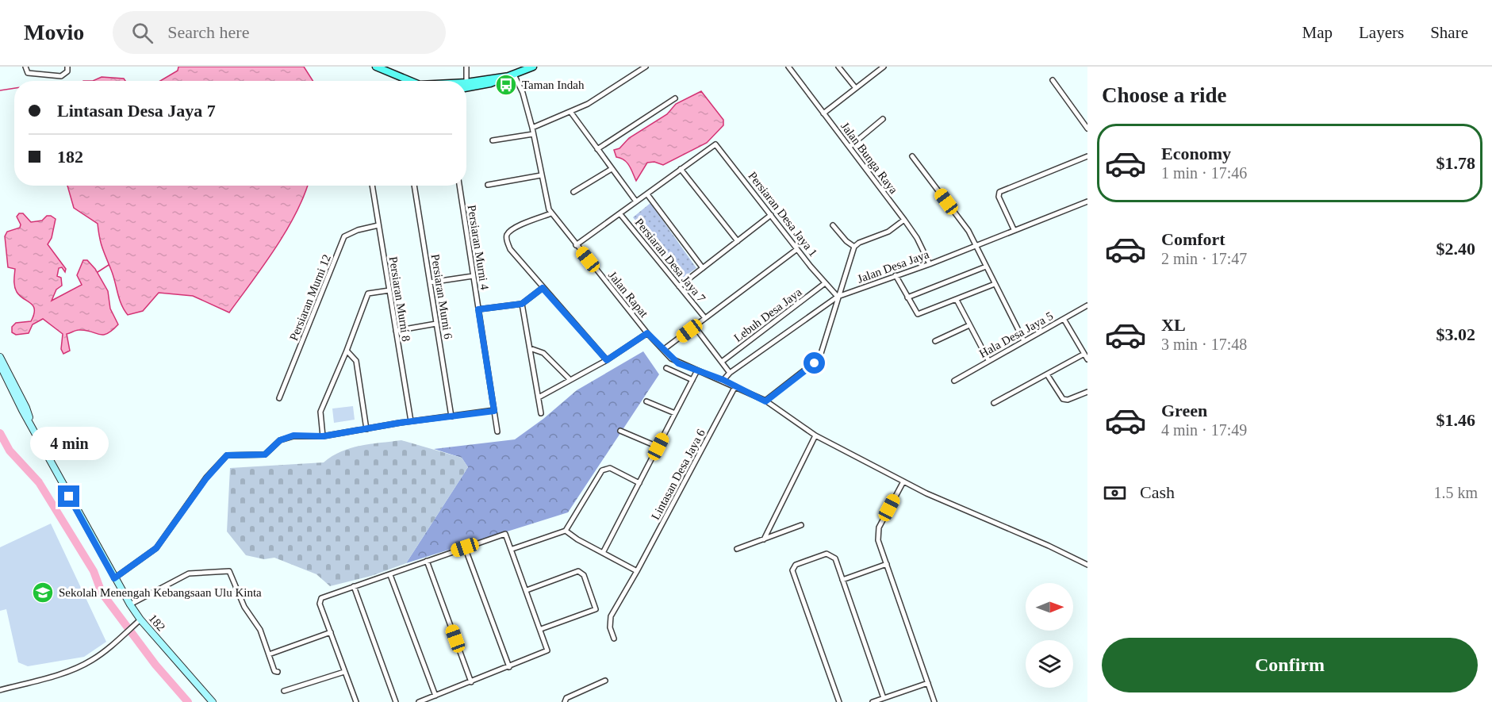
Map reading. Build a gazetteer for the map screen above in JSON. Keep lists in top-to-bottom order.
{
  "streets": {
    "street": [
      "Jalan Bunga Raya",
      "Persiaran Desa Jaya 1",
      "Persiaran Murni 4",
      "Persiaran Desa Jaya 7",
      "Jalan Desa Jaya",
      "Jalan Rapat",
      "Persiaran Murni 6",
      "Persiaran Murni 12",
      "Persiaran Murni 8",
      "Lebuh Desa Jaya",
      "Hala Desa Jaya 5",
      "Lintasan Desa Jaya 6",
      "182"
    ]
  },
  "crossings": [
    ["Jalan Bunga Raya", "Jalan Desa Jaya"],
    ["Persiaran Desa Jaya 1", "Jalan Desa Jaya"],
    ["Persiaran Desa Jaya 1", "Lebuh Desa Jaya"],
    ["Jalan Desa Jaya", "Jalan Rapat"],
    ["Jalan Rapat", "Lintasan Desa Jaya 6"],
    ["Persiaran Murni 12", "Persiaran Murni 8"]
  ],
  "places": {
    "bus stop": ["Taman Indah"],
    "school or university": ["Sekolah Menengah Kebangsaan Ulu Kinta"]
  },
  "north": "right",
  "page": {
    "header": "Movio",
    "search": "Search here",
    "nav": ["Map", "Layers", "Share"],
    "heading": "Choose a ride",
    "banner": ["Lintasan Desa Jaya 7", "182"],
    "list": [
      {
        "name": "Economy",
        "note": "1 min · 17:46",
        "value": "$1.78"
      },
      {
        "name": "Comfort",
        "note": "2 min · 17:47",
        "value": "$2.40"
      },
      {
        "name": "XL",
        "note": "3 min · 17:48",
        "value": "$3.02"
      },
      {
        "name": "Green",
        "note": "4 min · 17:49",
        "value": "$1.46"
      }
    ],
    "bubble": "4 min",
    "pay": ["Cash", "1.5 km"],
    "buttons": "Confirm"
  }
}
